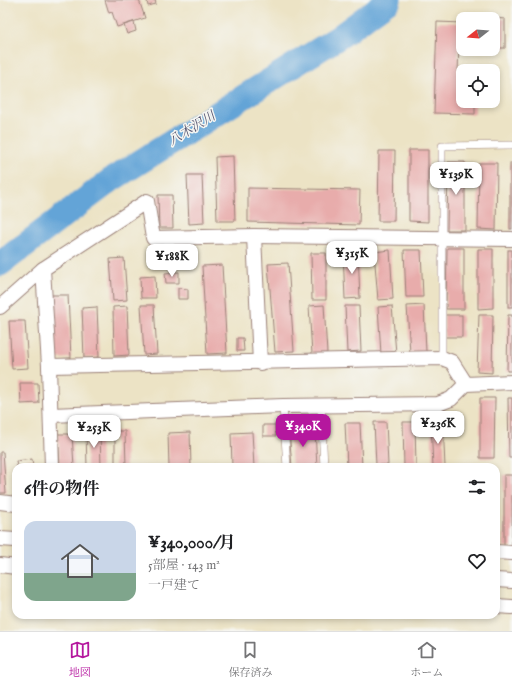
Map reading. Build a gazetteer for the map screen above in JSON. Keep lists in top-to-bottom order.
{
  "water": ["八木沢川"],
  "north": "left",
  "page": {
    "price": [
      "¥139K",
      "¥315K",
      "¥188K",
      "¥236K",
      "¥340K",
      "¥253K"
    ],
    "heading": "6件の物件",
    "list": [
      {
        "name": "¥340,000/月",
        "note": "5部屋 · 143 m² · 一戸建て"
      }
    ],
    "tabs": ["地図", "保存済み", "ホーム"]
  }
}
